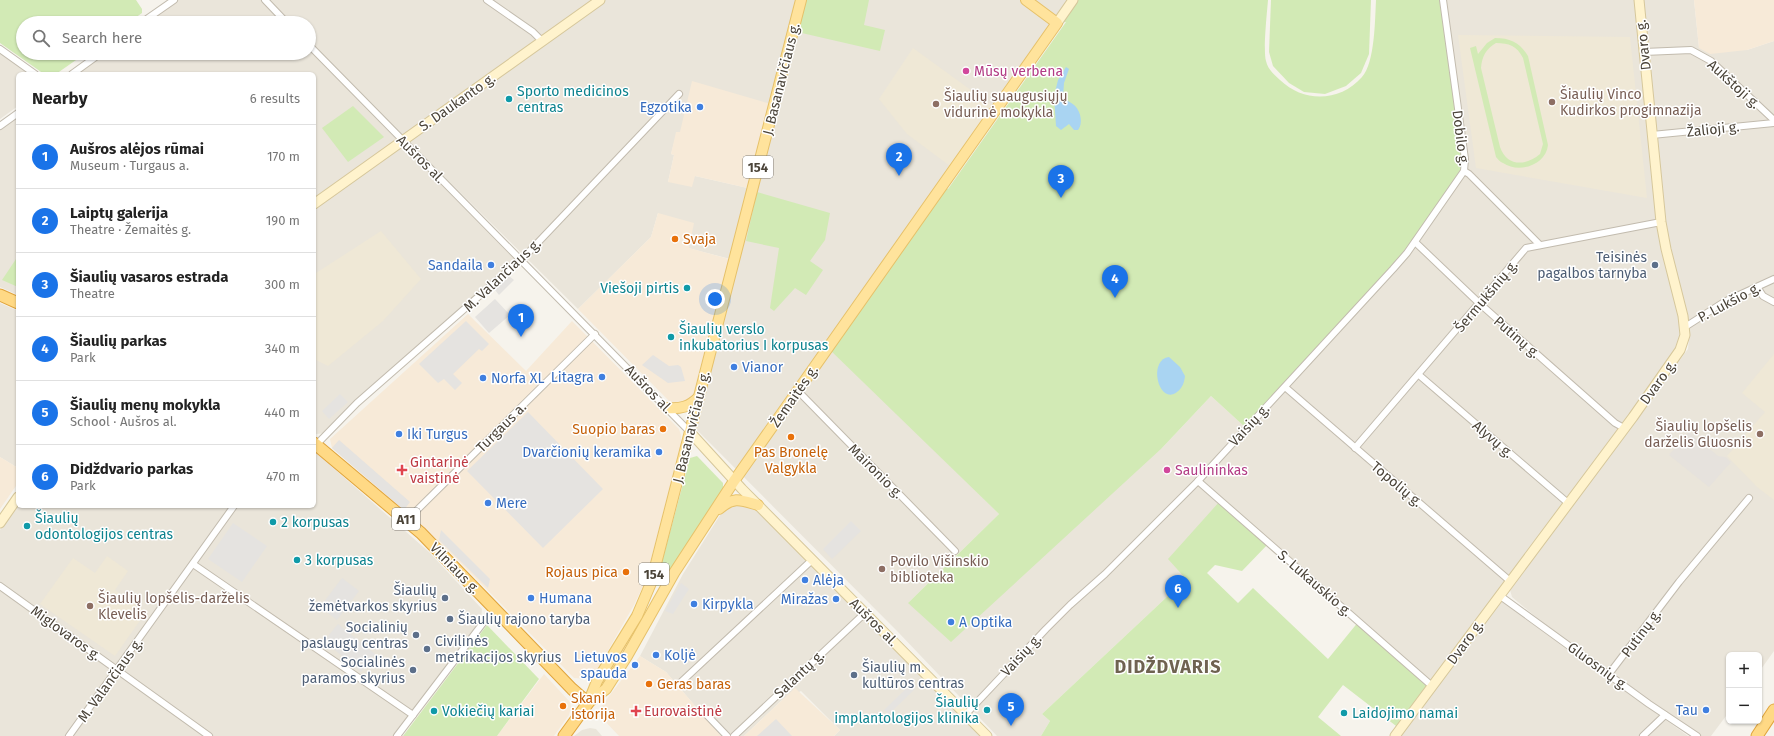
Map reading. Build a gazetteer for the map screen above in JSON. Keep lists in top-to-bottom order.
{
  "streets": {
    "highway": ["Žemaitės g.", "A11", "Vilniaus g."],
    "main road": [
      "Dvaro g.",
      "J. Basanavičiaus g.",
      "S. Daukanto g.",
      "Aušros al.",
      "154"
    ],
    "street": [
      "Aukštoji g.",
      "Žalioji g.",
      "Dobilo g.",
      "M. Valančiaus g.",
      "Šermukšnių g.",
      "P. Lukšio g.",
      "Putinų g.",
      "Vaisių g.",
      "Turgaus a.",
      "Alyvų g.",
      "Maironio g.",
      "Topolių g.",
      "S. Lukauskio g.",
      "Miglovaros g.",
      "Gluosnių g.",
      "Salantų g."
    ]
  },
  "crossings": [
    ["Dvaro g.", "Aukštoji g."],
    ["Dvaro g.", "Žalioji g."],
    ["Dvaro g.", "Šermukšnių g."],
    ["Dvaro g.", "P. Lukšio g."],
    ["Dvaro g.", "Putinų g."],
    ["Dvaro g.", "Alyvų g."],
    ["Dvaro g.", "Topolių g."],
    ["Dvaro g.", "S. Lukauskio g."],
    ["Dvaro g.", "Gluosnių g."],
    ["J. Basanavičiaus g.", "Aušros al."],
    ["J. Basanavičiaus g.", "Žemaitės g."],
    ["J. Basanavičiaus g.", "Vilniaus g."],
    ["Aukštoji g.", "Žalioji g."],
    ["S. Daukanto g.", "Aušros al."],
    ["Dobilo g.", "Šermukšnių g."],
    ["Dobilo g.", "Vaisių g."],
    ["Aušros al.", "M. Valančiaus g."],
    ["Aušros al.", "Žemaitės g."],
    ["Aušros al.", "Vaisių g."],
    ["Aušros al.", "Turgaus a."],
    ["Aušros al.", "Salantų g."],
    ["M. Valančiaus g.", "Miglovaros g."],
    ["Šermukšnių g.", "Putinų g."],
    ["Šermukšnių g.", "Alyvų g."],
    ["Šermukšnių g.", "Topolių g."],
    ["Putinų g.", "Vaisių g."],
    ["Putinų g.", "Gluosnių g."],
    ["Žemaitės g.", "Maironio g."],
    ["Žemaitės g.", "Vilniaus g."],
    ["Vaisių g.", "Topolių g."],
    ["Vaisių g.", "S. Lukauskio g."],
    ["Turgaus a.", "Vilniaus g."]
  ],
  "districts": ["DIDŽDVARIS"],
  "places": {
    "other": [
      "Mūsų verbena",
      "Sporto medicinos centras",
      "Šiaulių Vinco Kudirkos progimnazija",
      "Šiaulių suaugusiųjų vidurinė mokykla",
      "Egzotika",
      "Svaja",
      "Sandaila",
      "Teisinės pagalbos tarnyba",
      "Viešoji pirtis",
      "Šiaulių verslo inkubatorius I korpusas",
      "Vianor",
      "Litagra",
      "Norfa XL",
      "Suopio baras",
      "Iki Turgus",
      "Šiaulių lopšelis darželis Gluosnis",
      "Pas Bronelę Valgykla",
      "Dvarčionių keramika",
      "Saulininkas",
      "Mere",
      "2 korpusas",
      "Šiaulių odontologijos centras",
      "3 korpusas",
      "Povilo Višinskio biblioteka",
      "Rojaus pica",
      "Alėja",
      "Šiaulių žemėtvarkos skyrius",
      "Humana",
      "Miražas",
      "Kirpykla",
      "Šiaulių lopšelis-darželis Klevelis",
      "Šiaulių rajono taryba",
      "A Optika",
      "Socialinių paslaugų centras",
      "Civilinės metrikacijos skyrius",
      "Koljė",
      "Lietuvos spauda",
      "Socialinės paramos skyrius",
      "Šiaulių m. kultūros centras",
      "Geras baras",
      "Skani istorija",
      "Šiaulių implantologijos klinika",
      "Tau",
      "Vokiečių kariai",
      "Laidojimo namai"
    ],
    "health": ["Gintarinė vaistinė", "Eurovaistinė"]
  },
  "page": {
    "search": "Search here",
    "heading": ["Nearby", "6 results"],
    "list": [
      {
        "mark": "1",
        "name": "Aušros alėjos rūmai",
        "note": "Museum · Turgaus a.",
        "value": "170 m"
      },
      {
        "mark": "2",
        "name": "Laiptų galerija",
        "note": "Theatre · Žemaitės g.",
        "value": "190 m"
      },
      {
        "mark": "3",
        "name": "Šiaulių vasaros estrada",
        "note": "Theatre",
        "value": "300 m"
      },
      {
        "mark": "4",
        "name": "Šiaulių parkas",
        "note": "Park",
        "value": "340 m"
      },
      {
        "mark": "5",
        "name": "Šiaulių menų mokykla",
        "note": "School · Aušros al.",
        "value": "440 m"
      },
      {
        "mark": "6",
        "name": "Didždvario parkas",
        "note": "Park",
        "value": "470 m"
      }
    ],
    "pins": [
      "2",
      "3",
      "4",
      "1",
      "6",
      "5"
    ],
    "map_buttons": ["+", "−"]
  }
}
